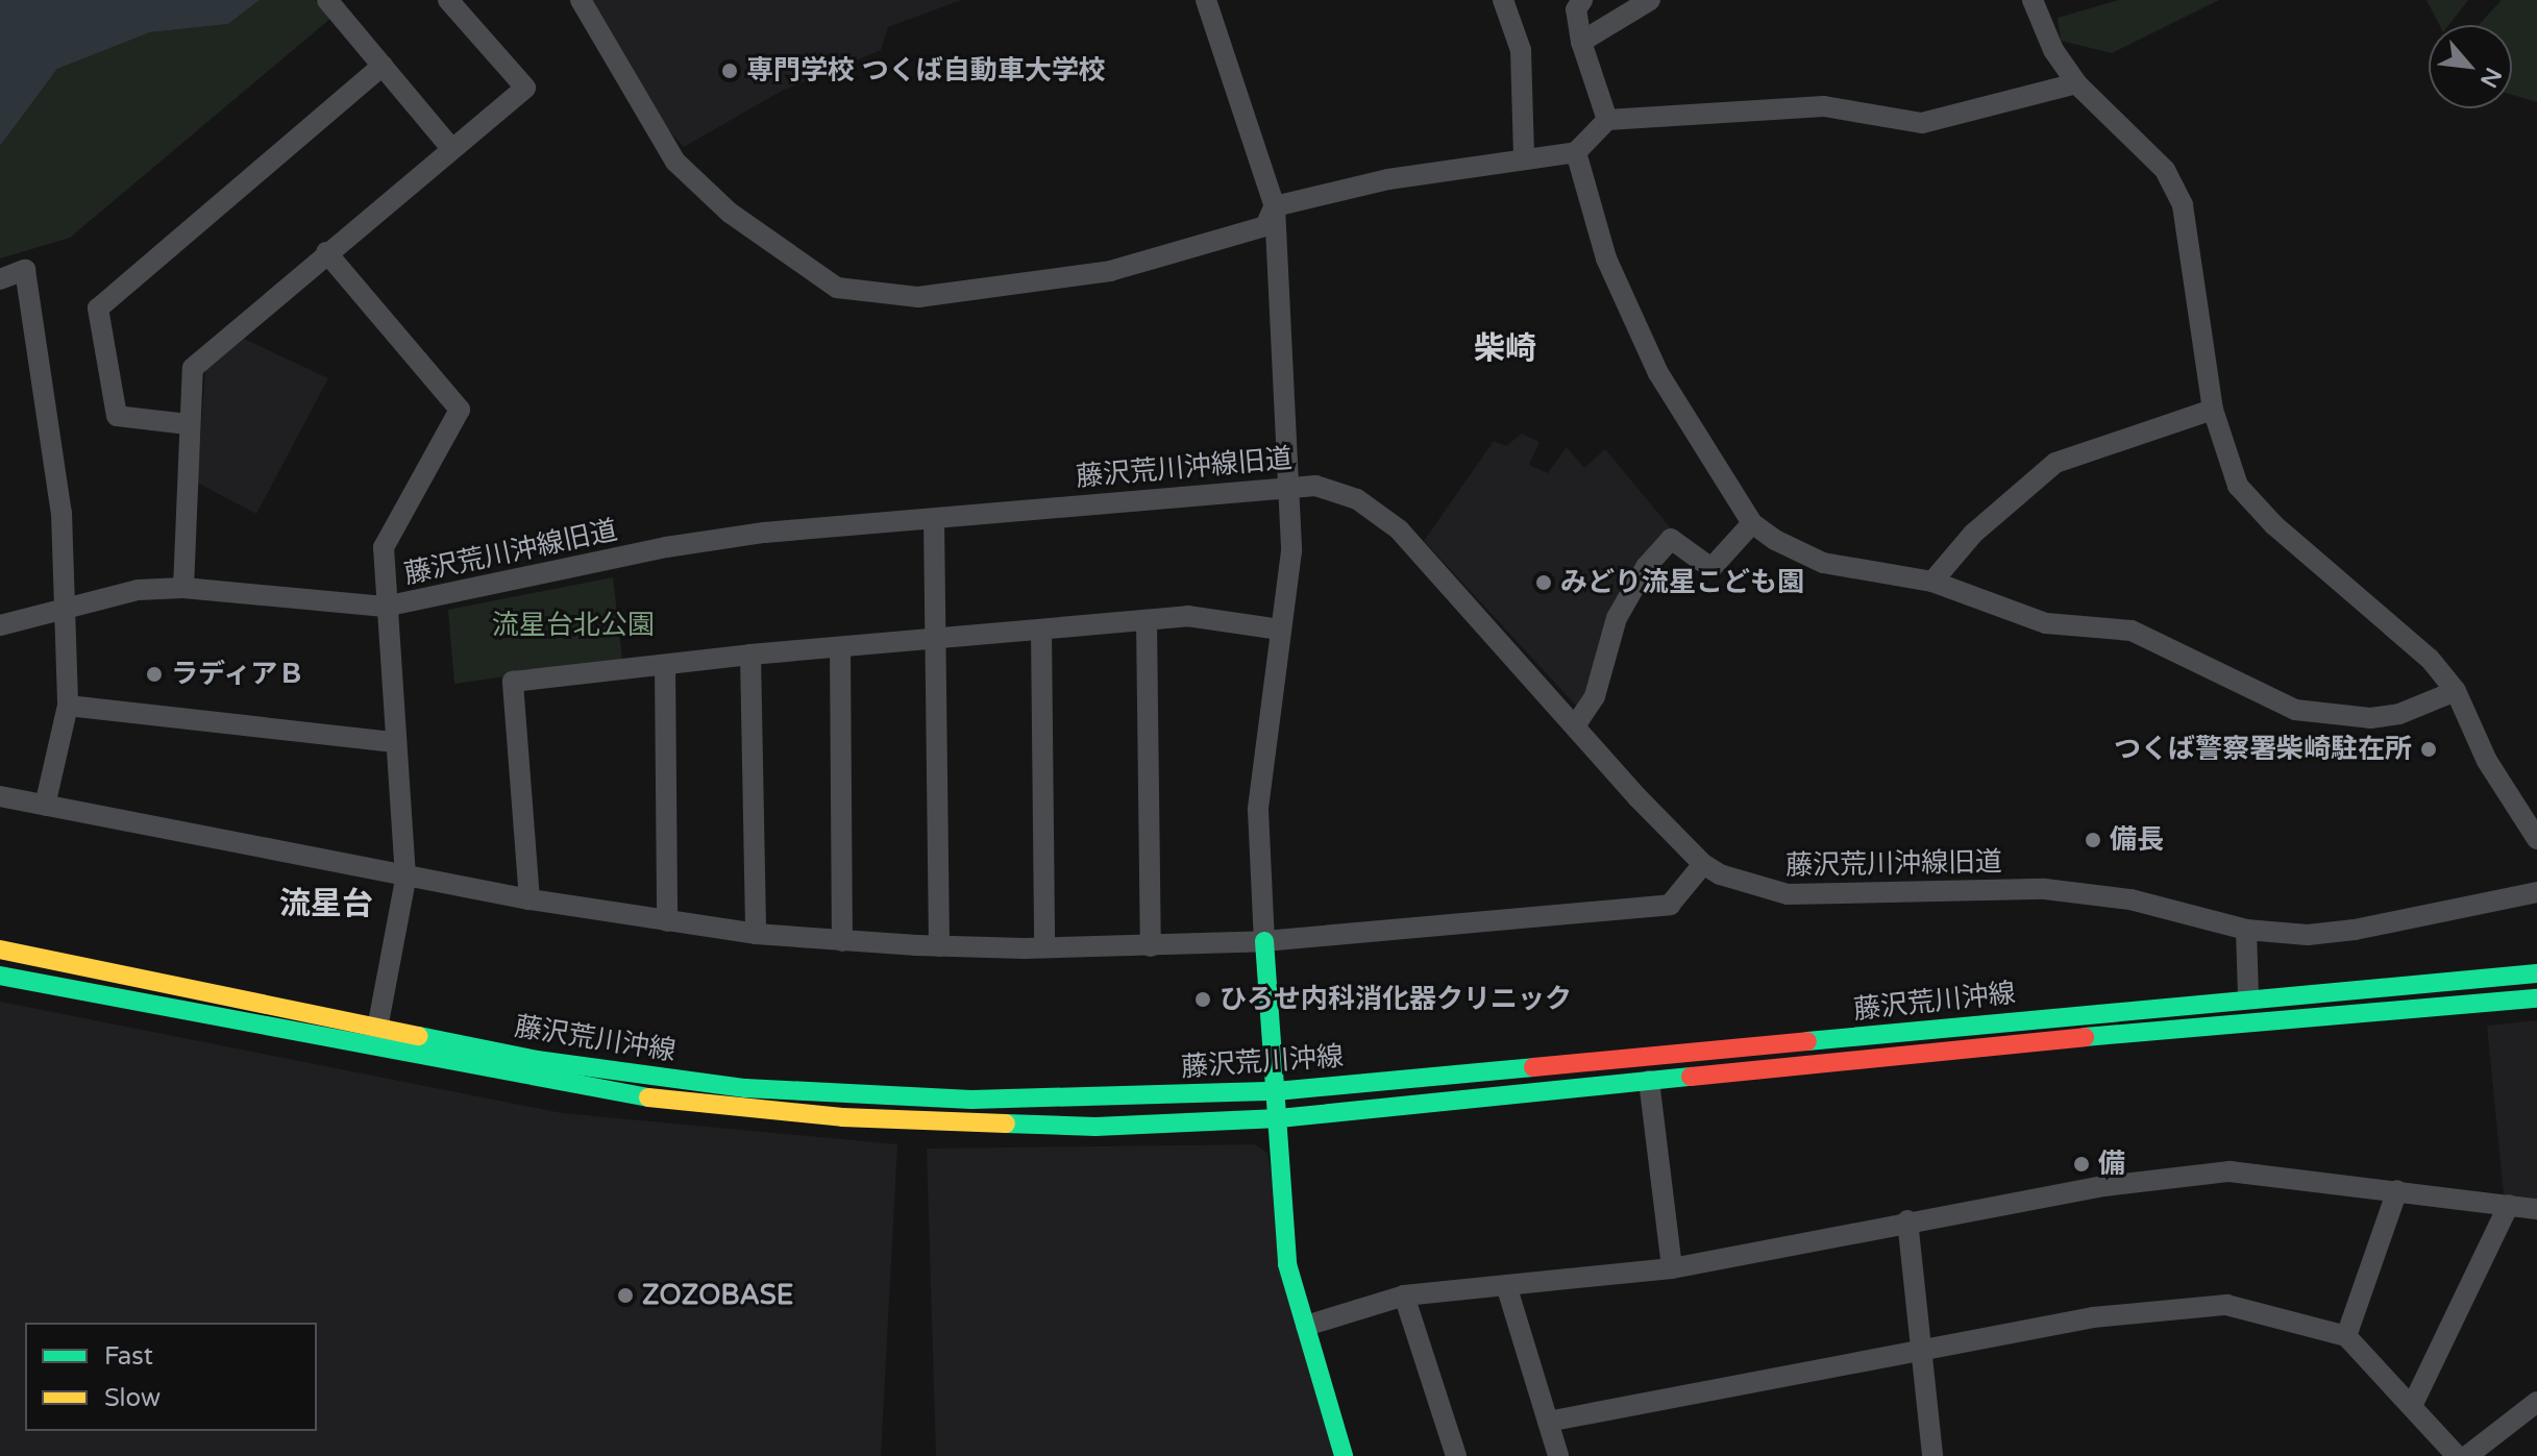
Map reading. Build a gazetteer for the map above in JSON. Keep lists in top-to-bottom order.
{
  "streets": {
    "main road": ["藤沢荒川沖線"],
    "street": ["藤沢荒川沖線旧道"]
  },
  "districts": ["柴崎", "流星台"],
  "parks": ["流星台北公園"],
  "places": [
    "専門学校 つくば自動車大学校",
    "みどり流星こども園",
    "ラディアＢ",
    "つくば警察署柴崎駐在所",
    "備長",
    "ひろせ内科消化器クリニック",
    "備",
    "ZOZOBASE"
  ],
  "legend": ["Fast", "Slow"],
  "north": "bottom right"
}
